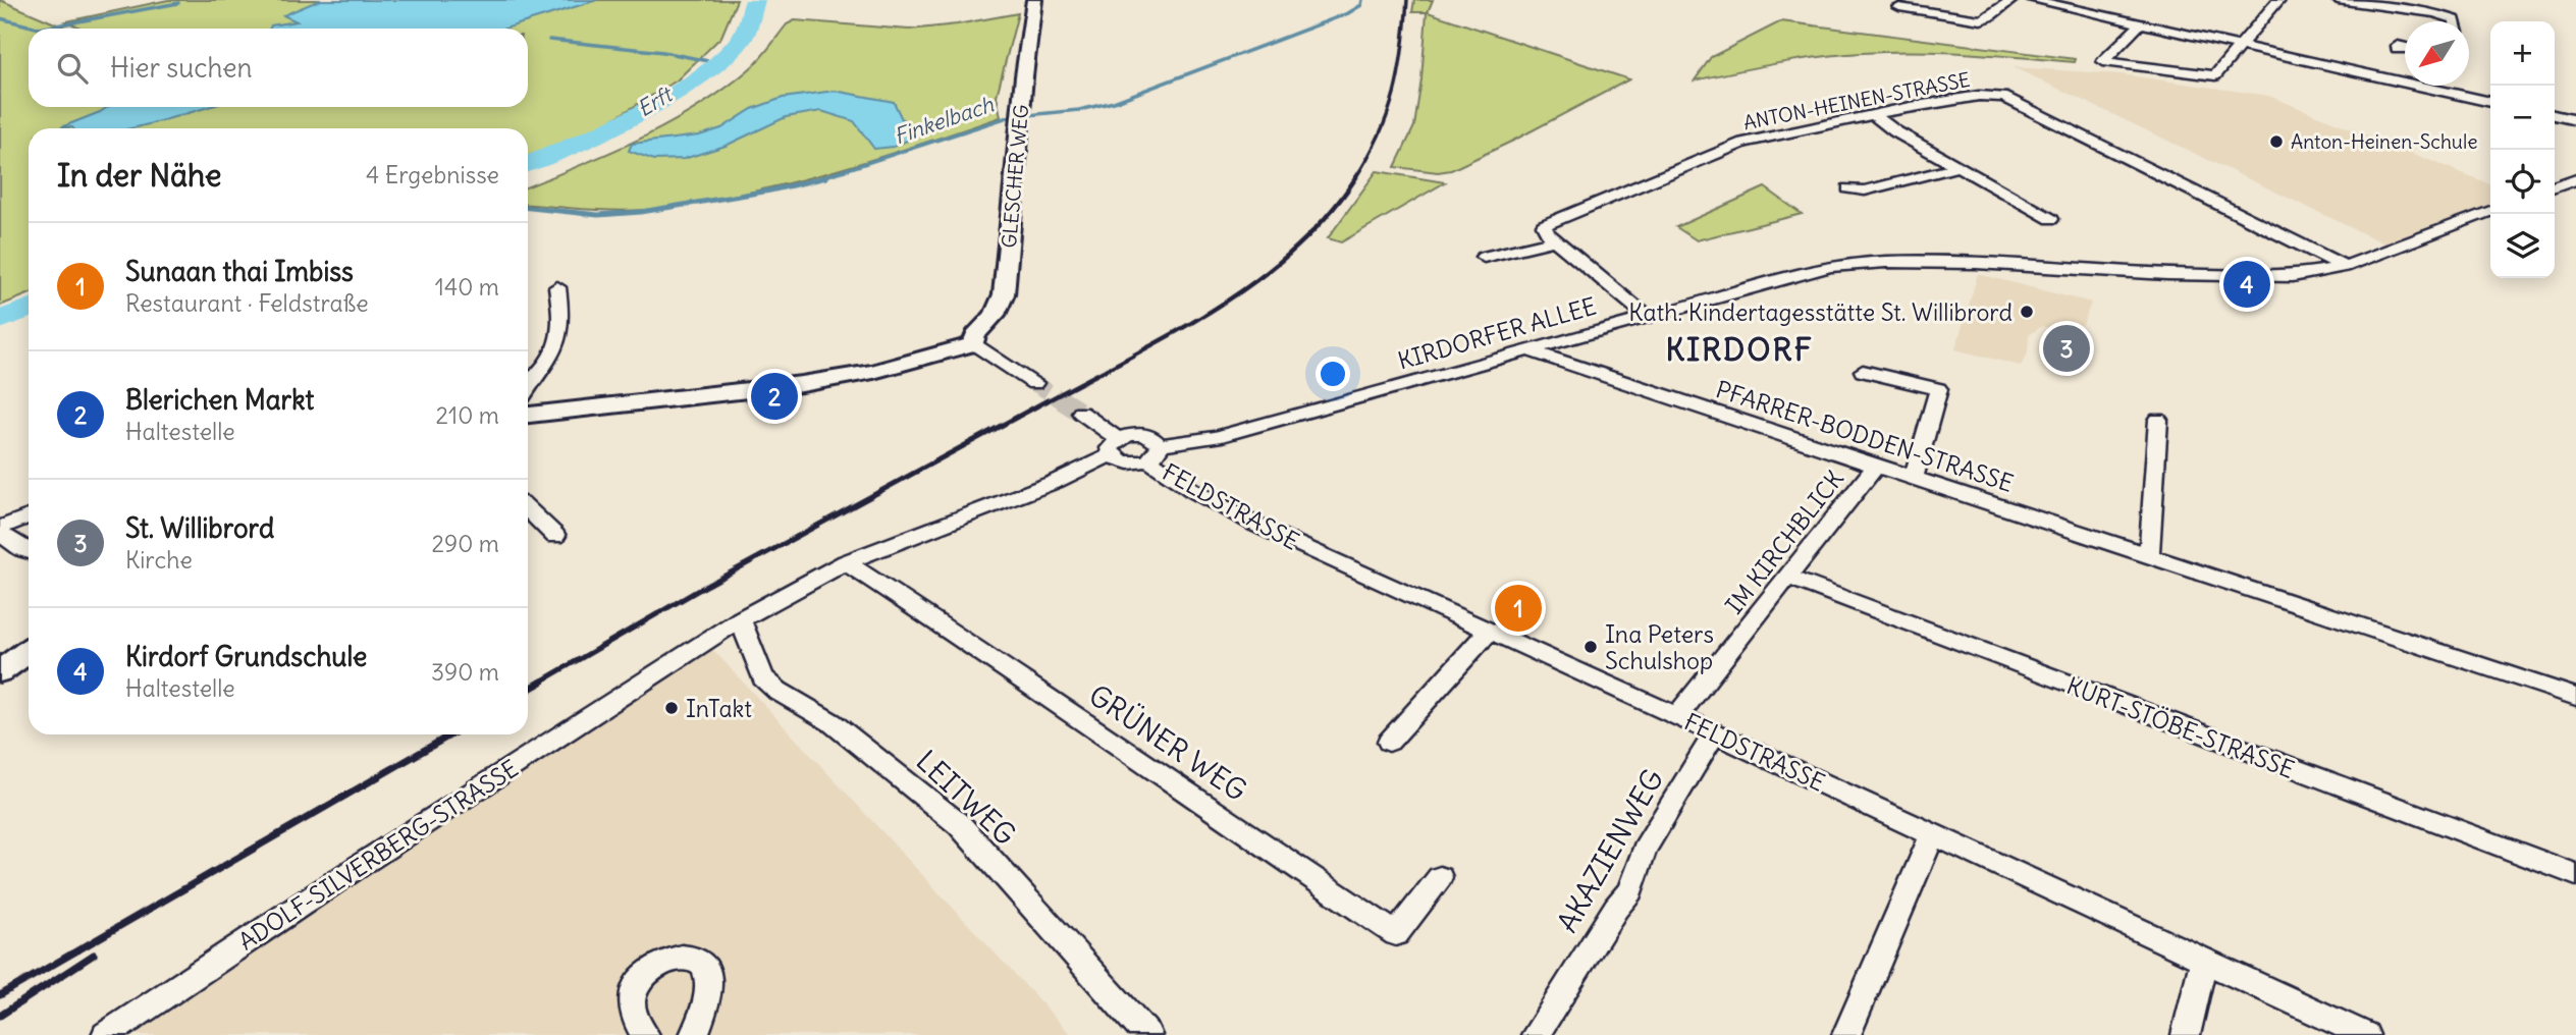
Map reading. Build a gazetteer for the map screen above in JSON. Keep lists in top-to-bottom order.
{
  "streets": {
    "street": [
      "ANTON-HEINEN-STRASSE",
      "GLESCHER WEG",
      "KIRDORFER ALLEE",
      "PFARRER-BODDEN-STRASSE",
      "FELDSTRASSE",
      "IM KIRCHBLICK",
      "KURT-STÖBE-STRASSE",
      "GRÜNER WEG",
      "LEITWEG",
      "AKAZIENWEG",
      "ADOLF-SILVERBERG-STRASSE"
    ]
  },
  "crossings": [
    ["ANTON-HEINEN-STRASSE", "KIRDORFER ALLEE"],
    ["KIRDORFER ALLEE", "PFARRER-BODDEN-STRASSE"],
    ["KIRDORFER ALLEE", "FELDSTRASSE"],
    ["PFARRER-BODDEN-STRASSE", "IM KIRCHBLICK"],
    ["FELDSTRASSE", "IM KIRCHBLICK"],
    ["FELDSTRASSE", "AKAZIENWEG"],
    ["FELDSTRASSE", "ADOLF-SILVERBERG-STRASSE"],
    ["IM KIRCHBLICK", "KURT-STÖBE-STRASSE"],
    ["GRÜNER WEG", "ADOLF-SILVERBERG-STRASSE"],
    ["LEITWEG", "ADOLF-SILVERBERG-STRASSE"]
  ],
  "districts": ["KIRDORF"],
  "water": ["Erft", "Finkelbach"],
  "places": [
    "Anton-Heinen-Schule",
    "Kath. Kindertagesstätte St. Willibrord",
    "Ina Peters Schulshop",
    "InTakt"
  ],
  "north": "bottom left",
  "page": {
    "map_buttons": ["+", "−"],
    "search": "Hier suchen",
    "heading": ["In der Nähe", "4 Ergebnisse"],
    "list": [
      {
        "mark": "1",
        "name": "Sunaan thai Imbiss",
        "note": "Restaurant · Feldstraße",
        "value": "140 m"
      },
      {
        "mark": "2",
        "name": "Blerichen Markt",
        "note": "Haltestelle",
        "value": "210 m"
      },
      {
        "mark": "3",
        "name": "St. Willibrord",
        "note": "Kirche",
        "value": "290 m"
      },
      {
        "mark": "4",
        "name": "Kirdorf Grundschule",
        "note": "Haltestelle",
        "value": "390 m"
      }
    ],
    "pins": [
      "4",
      "3",
      "2",
      "1"
    ]
  }
}
